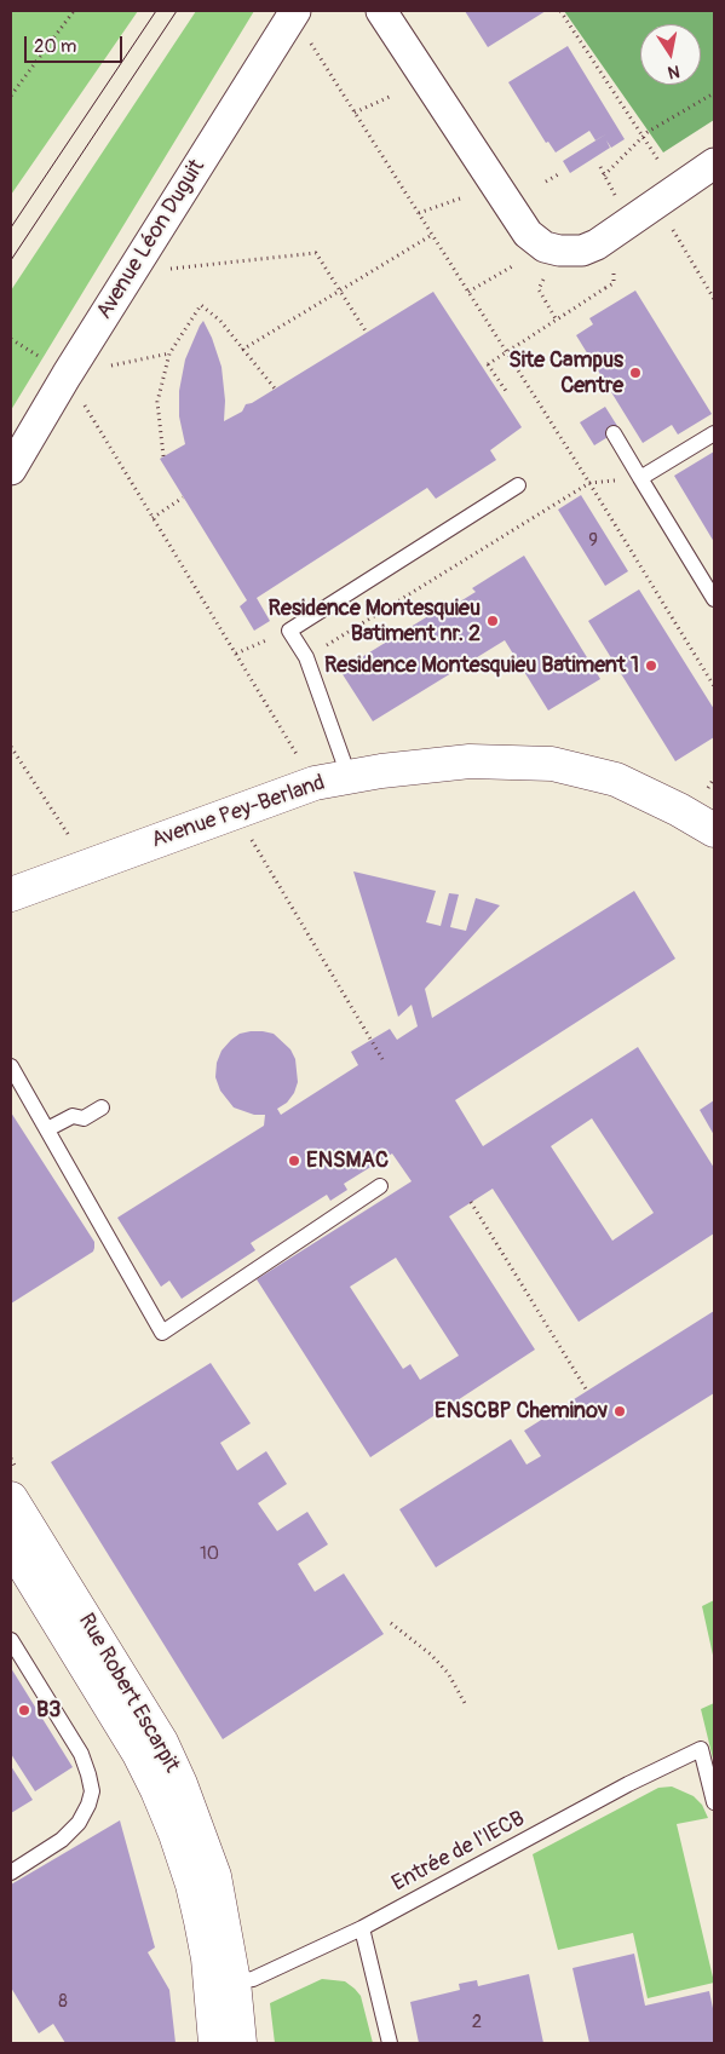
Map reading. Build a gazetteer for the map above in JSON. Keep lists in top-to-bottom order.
{
  "streets": {
    "street": ["Avenue Léon Duguit", "Avenue Pey-Berland", "Rue Robert Escarpit"],
    "lane": ["Entrée de l'IECB"]
  },
  "crossings": [
    ["Rue Robert Escarpit", "Entrée de l'IECB"]
  ],
  "places": [
    "Site Campus Centre",
    "Residence Montesquieu Batiment nr. 2",
    "Residence Montesquieu Batiment 1",
    "ENSMAC",
    "ENSCBP Cheminov",
    "B3"
  ],
  "house_numbers": [
    "9",
    "10",
    "8",
    "2"
  ],
  "scale_bar": "20 m",
  "north": "bottom"
}
